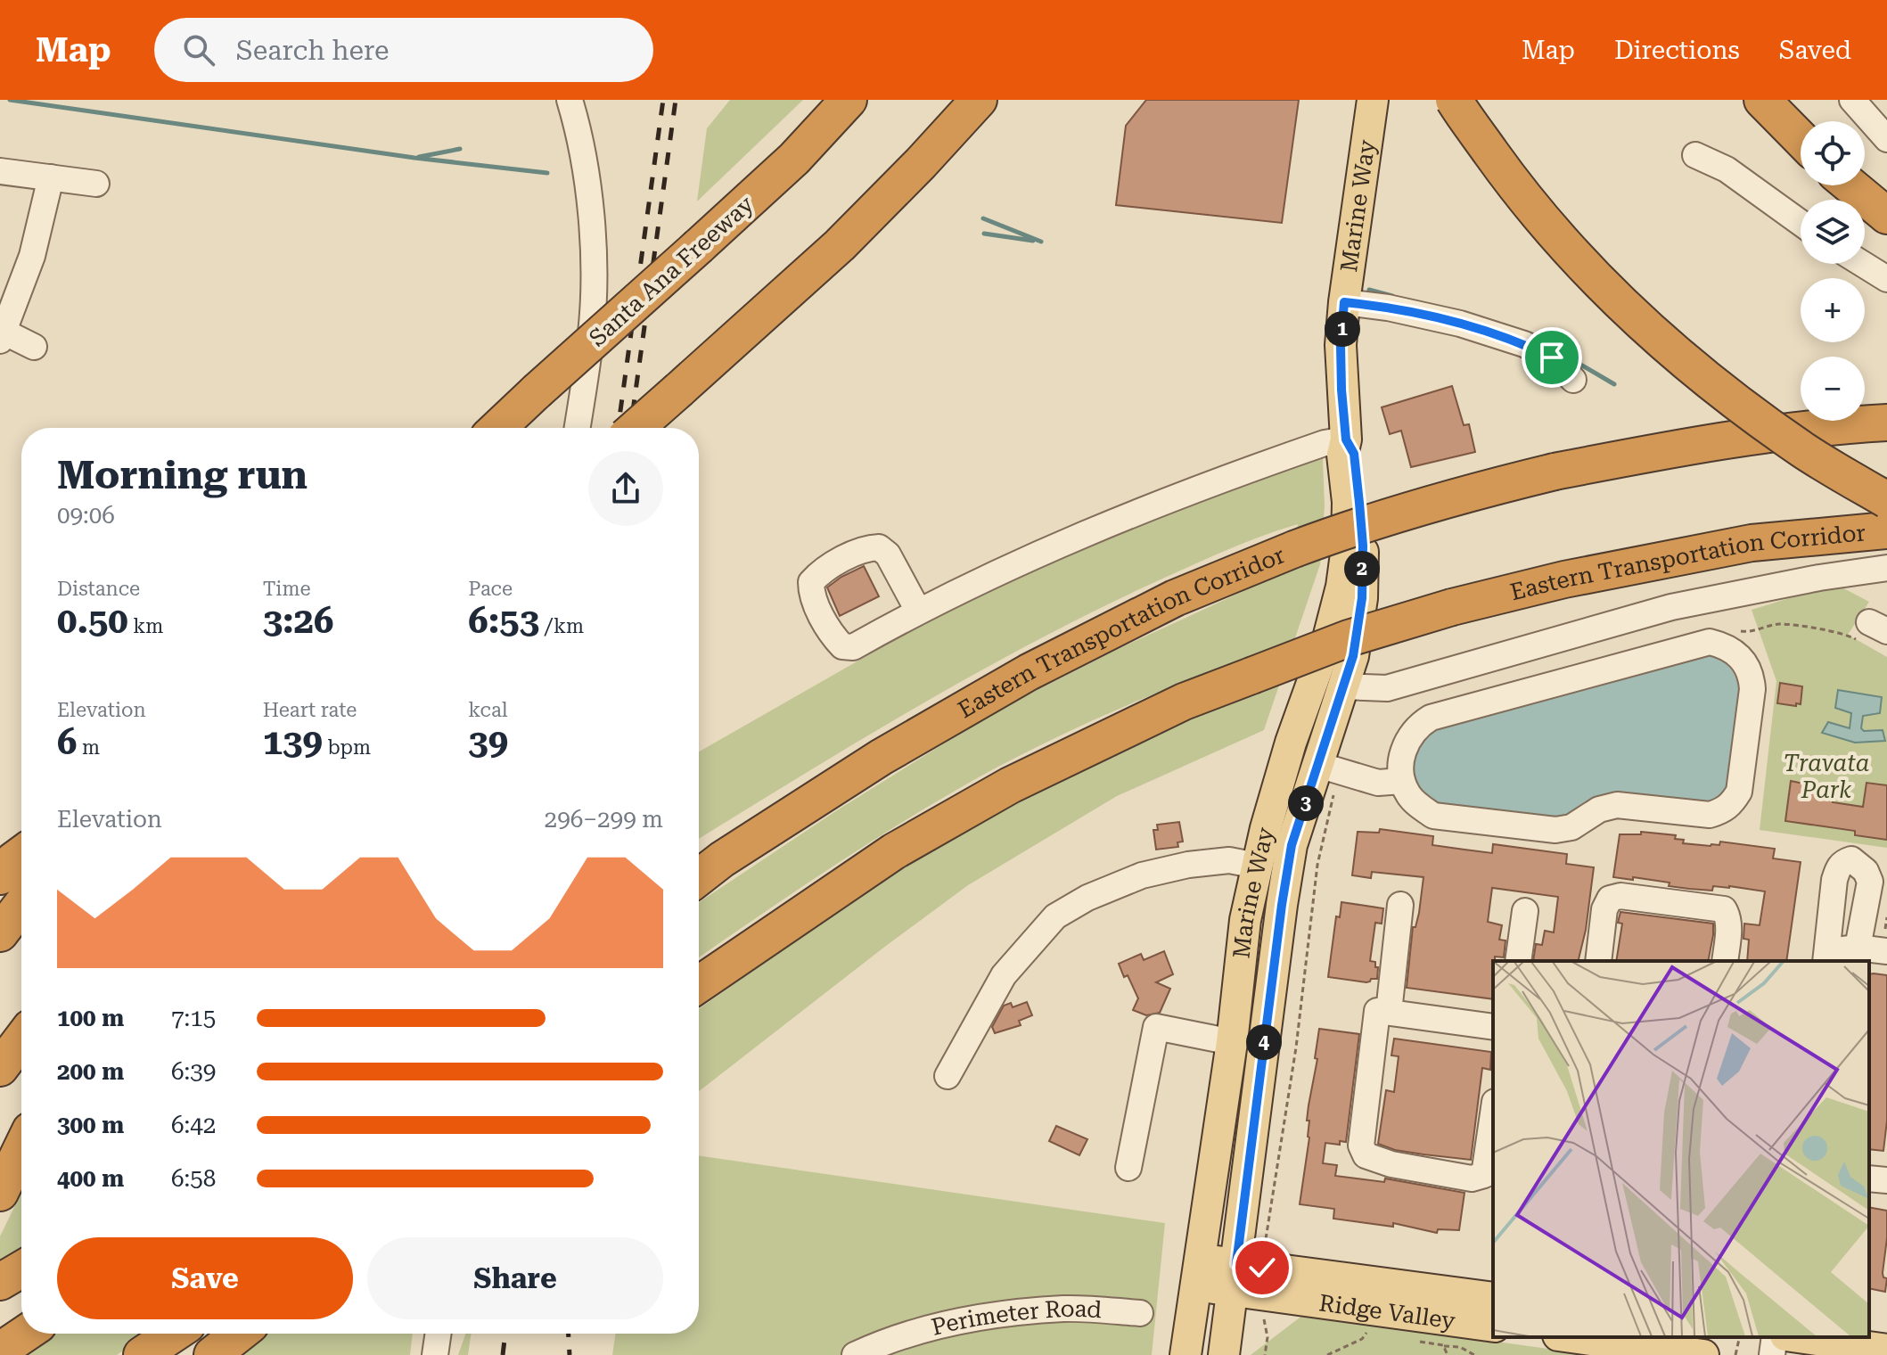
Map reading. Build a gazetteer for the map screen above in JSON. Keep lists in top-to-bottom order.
{
  "streets": {
    "highway": ["Santa Ana Freeway", "Eastern Transportation Corridor"],
    "main road": ["Marine Way", "Ridge Valley"],
    "street": ["Perimeter Road"]
  },
  "crossings": [
    ["Marine Way", "Ridge Valley"]
  ],
  "parks": ["Travata Park"],
  "page": {
    "header": "Map",
    "search": "Search here",
    "nav": ["Map", "Directions", "Saved"],
    "map_buttons": ["+", "−"],
    "pins": [
      "1",
      "2",
      "3",
      "4"
    ],
    "heading": ["Morning run", "09:06"],
    "stats": [
      ["Distance", "0.50 km"],
      ["Time", "3:26"],
      ["Pace", "6:53 /km"],
      ["Elevation", "6 m"],
      ["Heart rate", "139 bpm"],
      ["kcal", "39"]
    ],
    "chart": ["Elevation", "296–299 m"],
    "list": [
      {
        "name": "100 m",
        "note": "7:15"
      },
      {
        "name": "200 m",
        "note": "6:39"
      },
      {
        "name": "300 m",
        "note": "6:42"
      },
      {
        "name": "400 m",
        "note": "6:58"
      }
    ],
    "buttons": ["Save", "Share"]
  }
}
